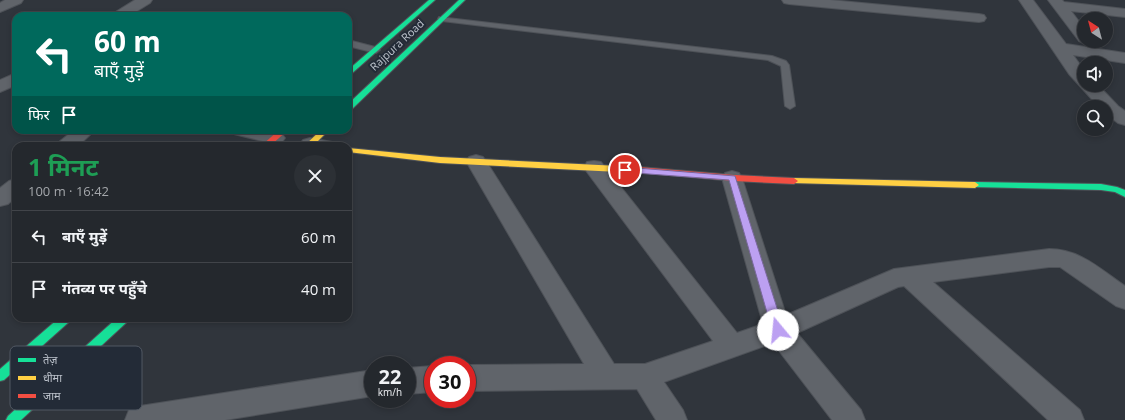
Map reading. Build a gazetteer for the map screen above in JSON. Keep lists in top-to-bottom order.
{
  "streets": {
    "street": ["Rajpura Road"]
  },
  "legend": ["तेज़", "धीमा", "जाम"],
  "north": "top left",
  "page": {
    "turn": ["60 m", "बाएँ मुड़ें"],
    "then": "फिर",
    "heading": ["1 मिनट", "100 m · 16:42"],
    "list": [
      {
        "name": "बाएँ मुड़ें",
        "value": "60 m"
      },
      {
        "name": "गंतव्य पर पहुँचे",
        "value": "40 m"
      }
    ],
    "speed": "22 km/h",
    "limit": "30"
  }
}
